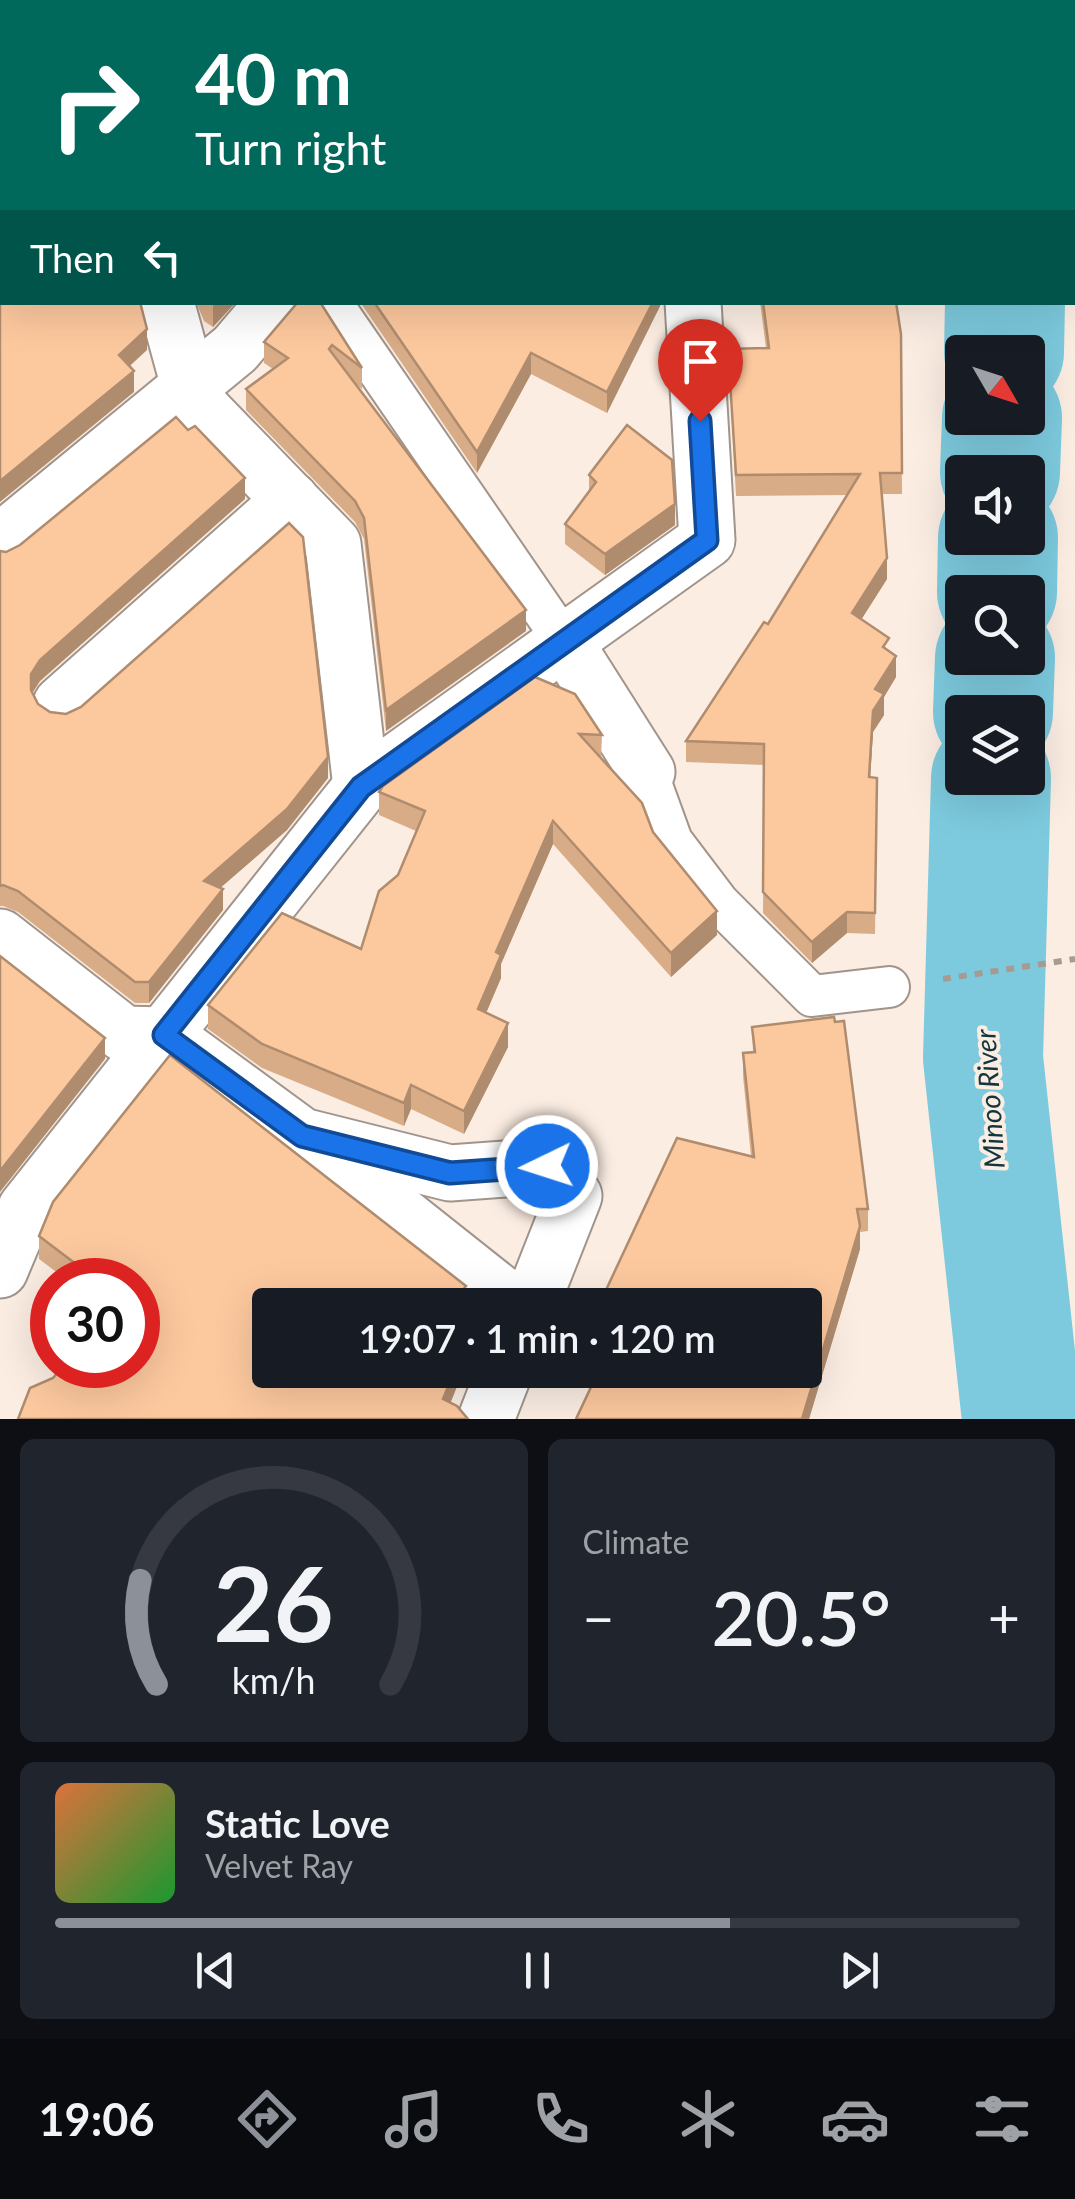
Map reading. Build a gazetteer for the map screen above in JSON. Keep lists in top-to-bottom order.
{
  "water": ["Minoo River"],
  "north": "bottom right",
  "page": {
    "turn": ["40 m", "Turn right"],
    "then": "Then",
    "limit": "30",
    "trip": "19:07 · 1 min · 120 m",
    "tile": "Climate",
    "heat": ["−", "20.5°", "+"],
    "song": ["Static Love", "Velvet Ray"],
    "tabs": "19:06",
    "gauge": ["26", "km/h"]
  }
}
